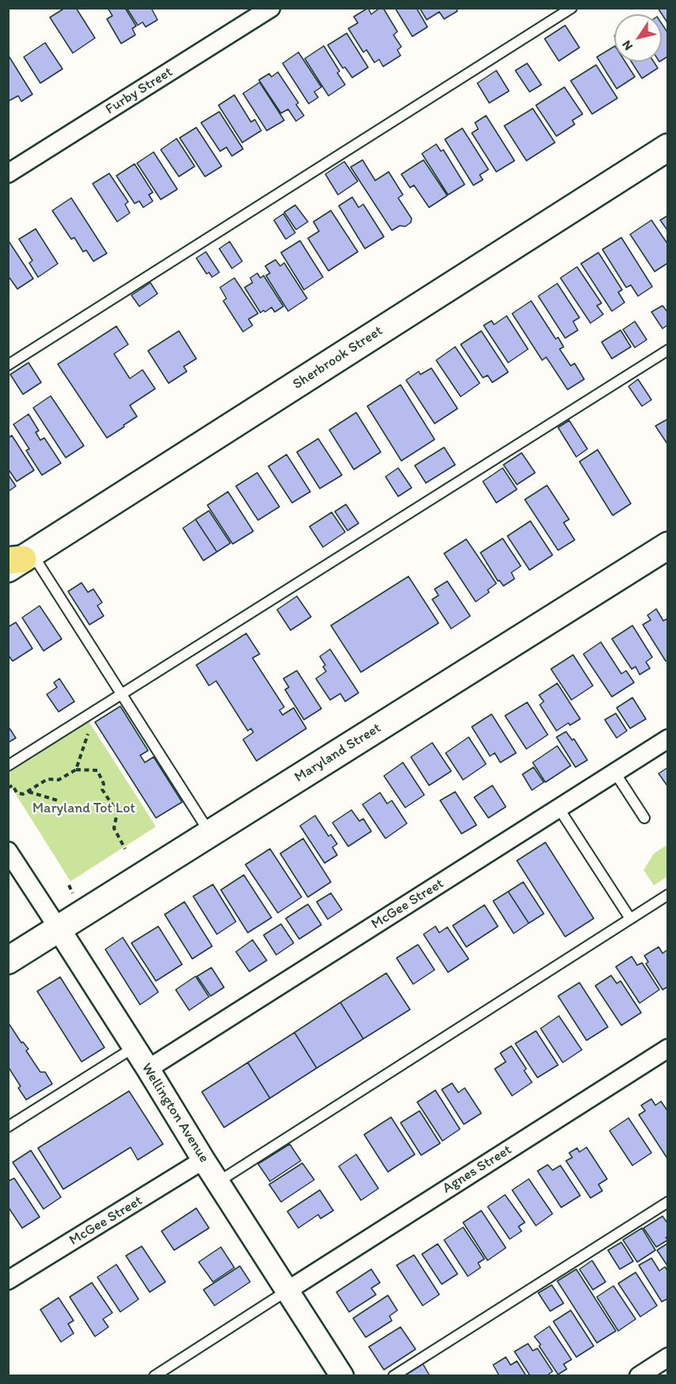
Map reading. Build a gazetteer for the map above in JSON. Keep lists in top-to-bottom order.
{
  "streets": {
    "main road": ["Sherbrook Street", "Maryland Street"],
    "street": [
      "Furby Street",
      "McGee Street",
      "Wellington Avenue",
      "Agnes Street"
    ]
  },
  "crossings": [
    ["Maryland Street", "Wellington Avenue"],
    ["McGee Street", "Wellington Avenue"],
    ["Wellington Avenue", "Agnes Street"]
  ],
  "parks": ["Maryland Tot Lot"],
  "north": "bottom left"
}
